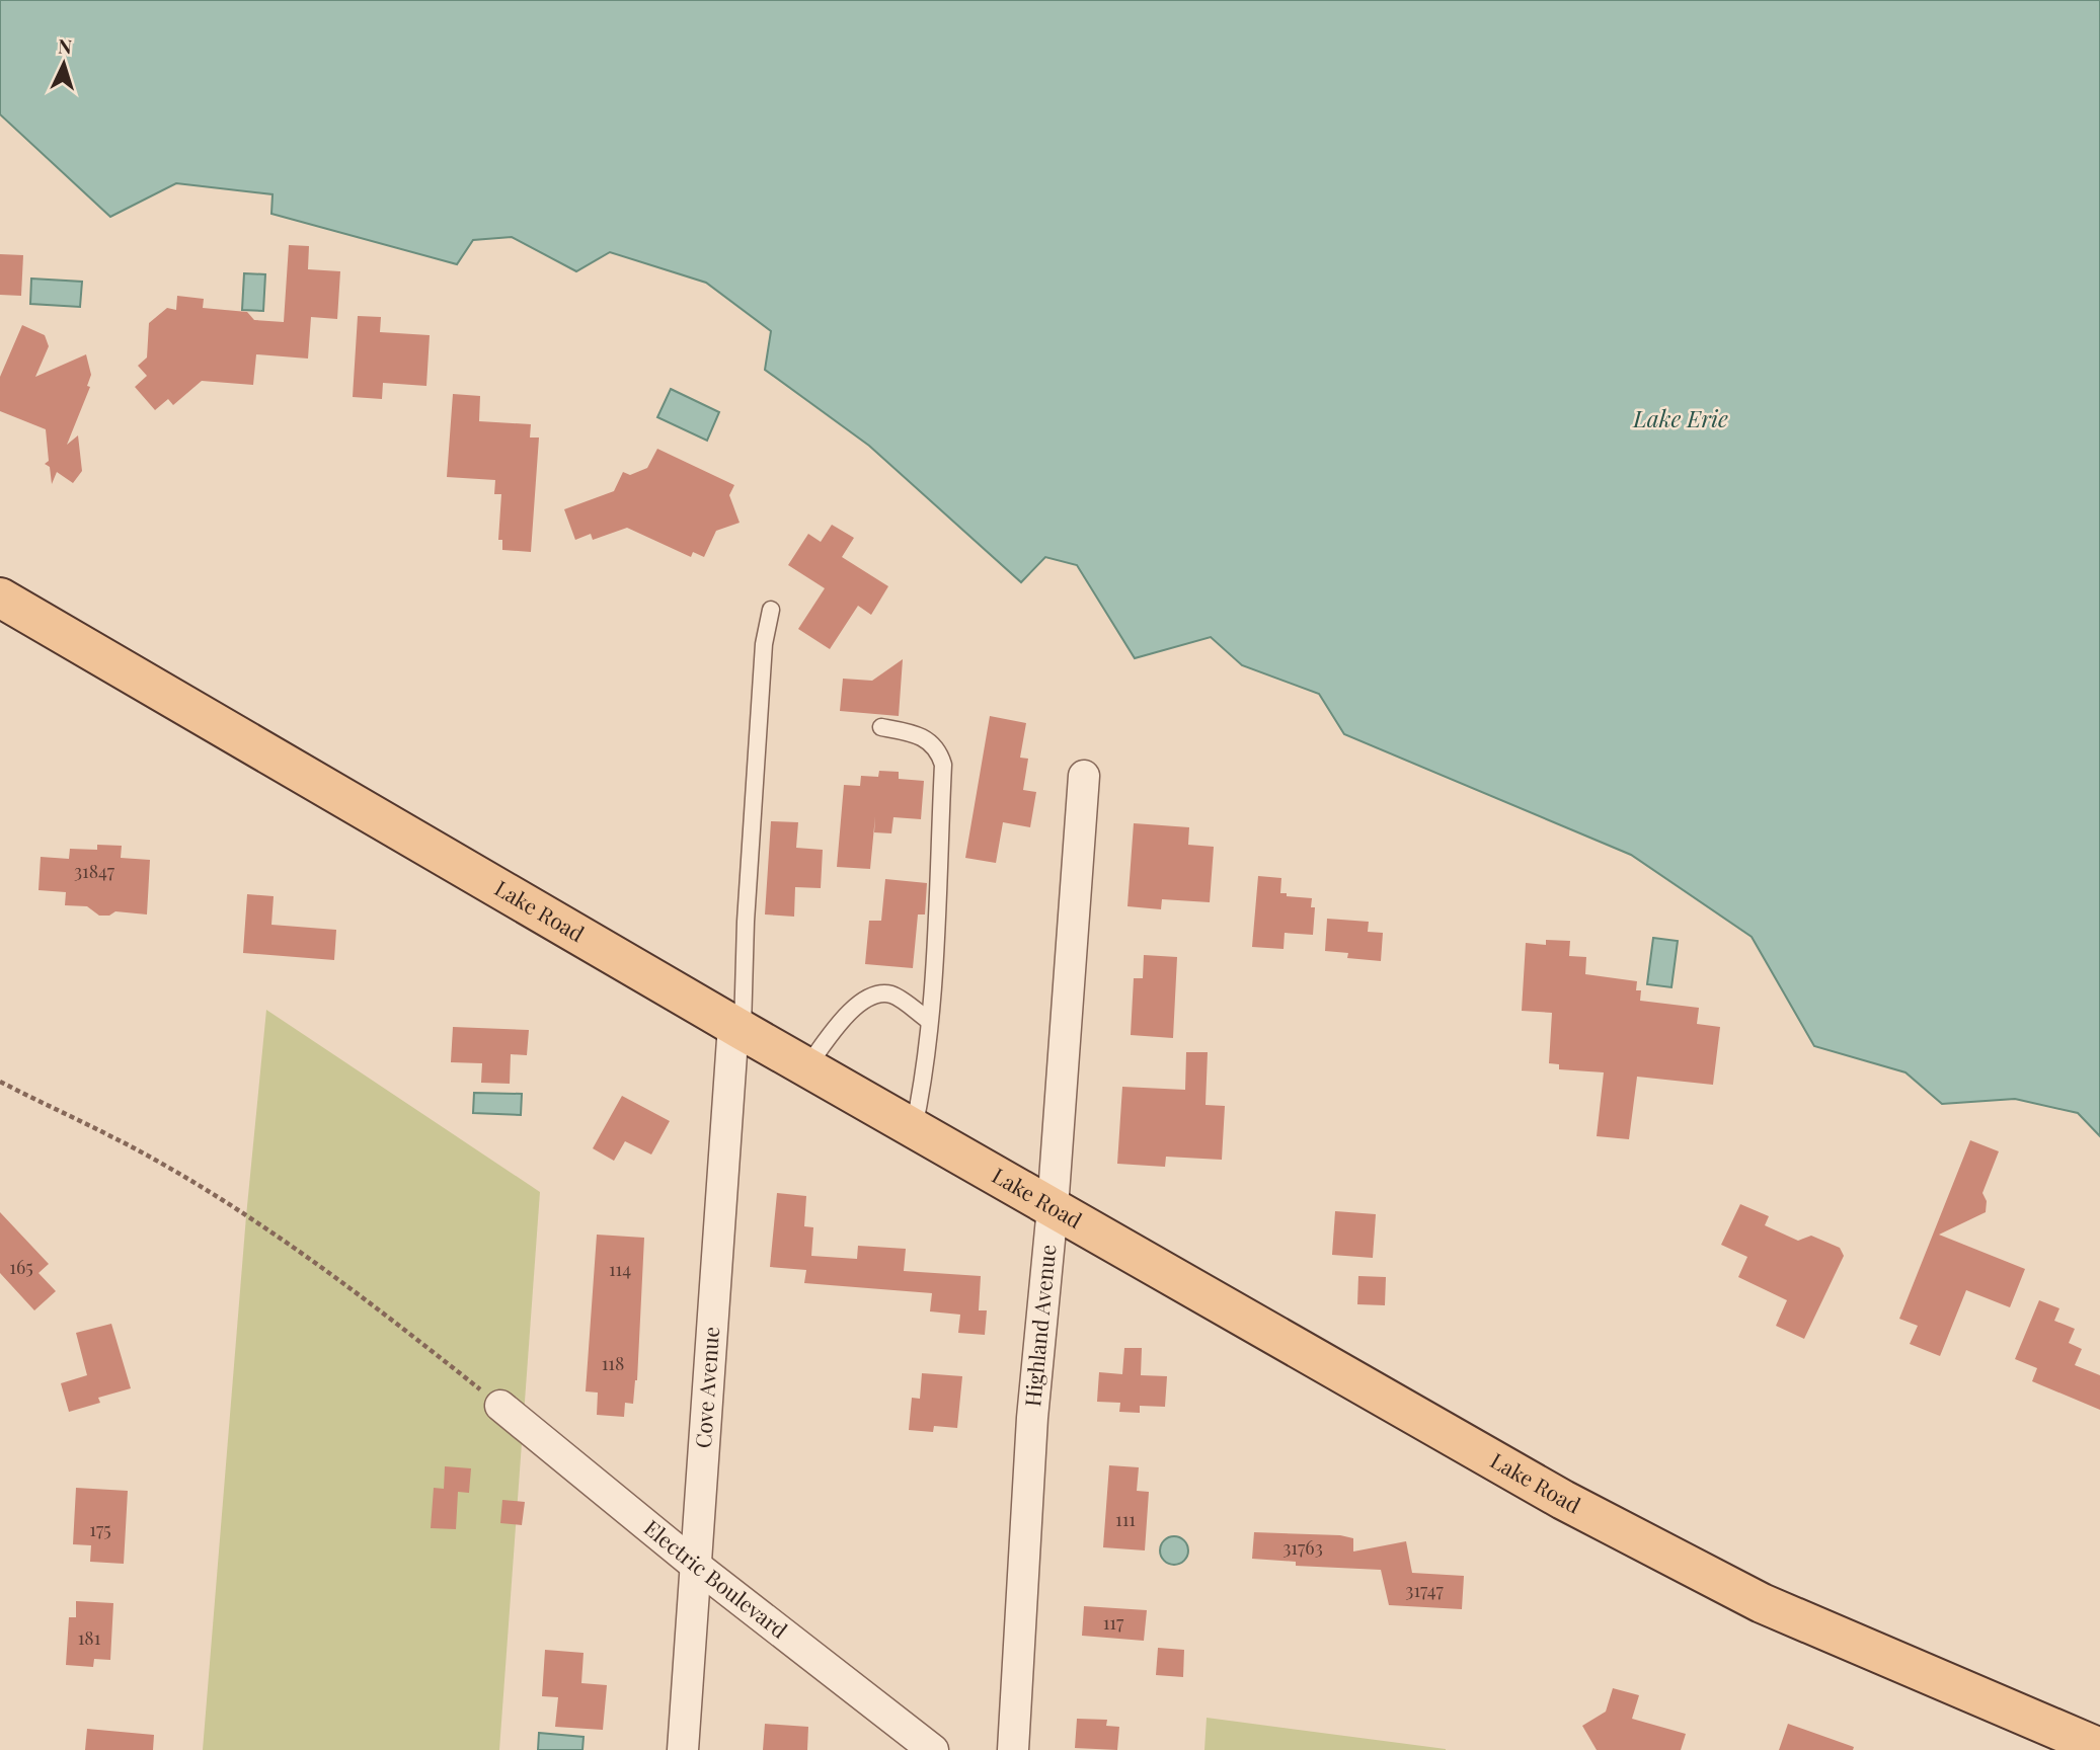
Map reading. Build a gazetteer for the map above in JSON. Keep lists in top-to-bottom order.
{
  "streets": {
    "main road": ["Lake Road"],
    "street": ["Highland Avenue", "Cove Avenue", "Electric Boulevard"]
  },
  "crossings": [
    ["Lake Road", "Highland Avenue"],
    ["Lake Road", "Cove Avenue"],
    ["Cove Avenue", "Electric Boulevard"]
  ],
  "water": ["Lake Erie"],
  "house_numbers": [
    "31847",
    "165",
    "114",
    "118",
    "111",
    "175",
    "31763",
    "31747",
    "117",
    "181"
  ],
  "north": "top"
}
